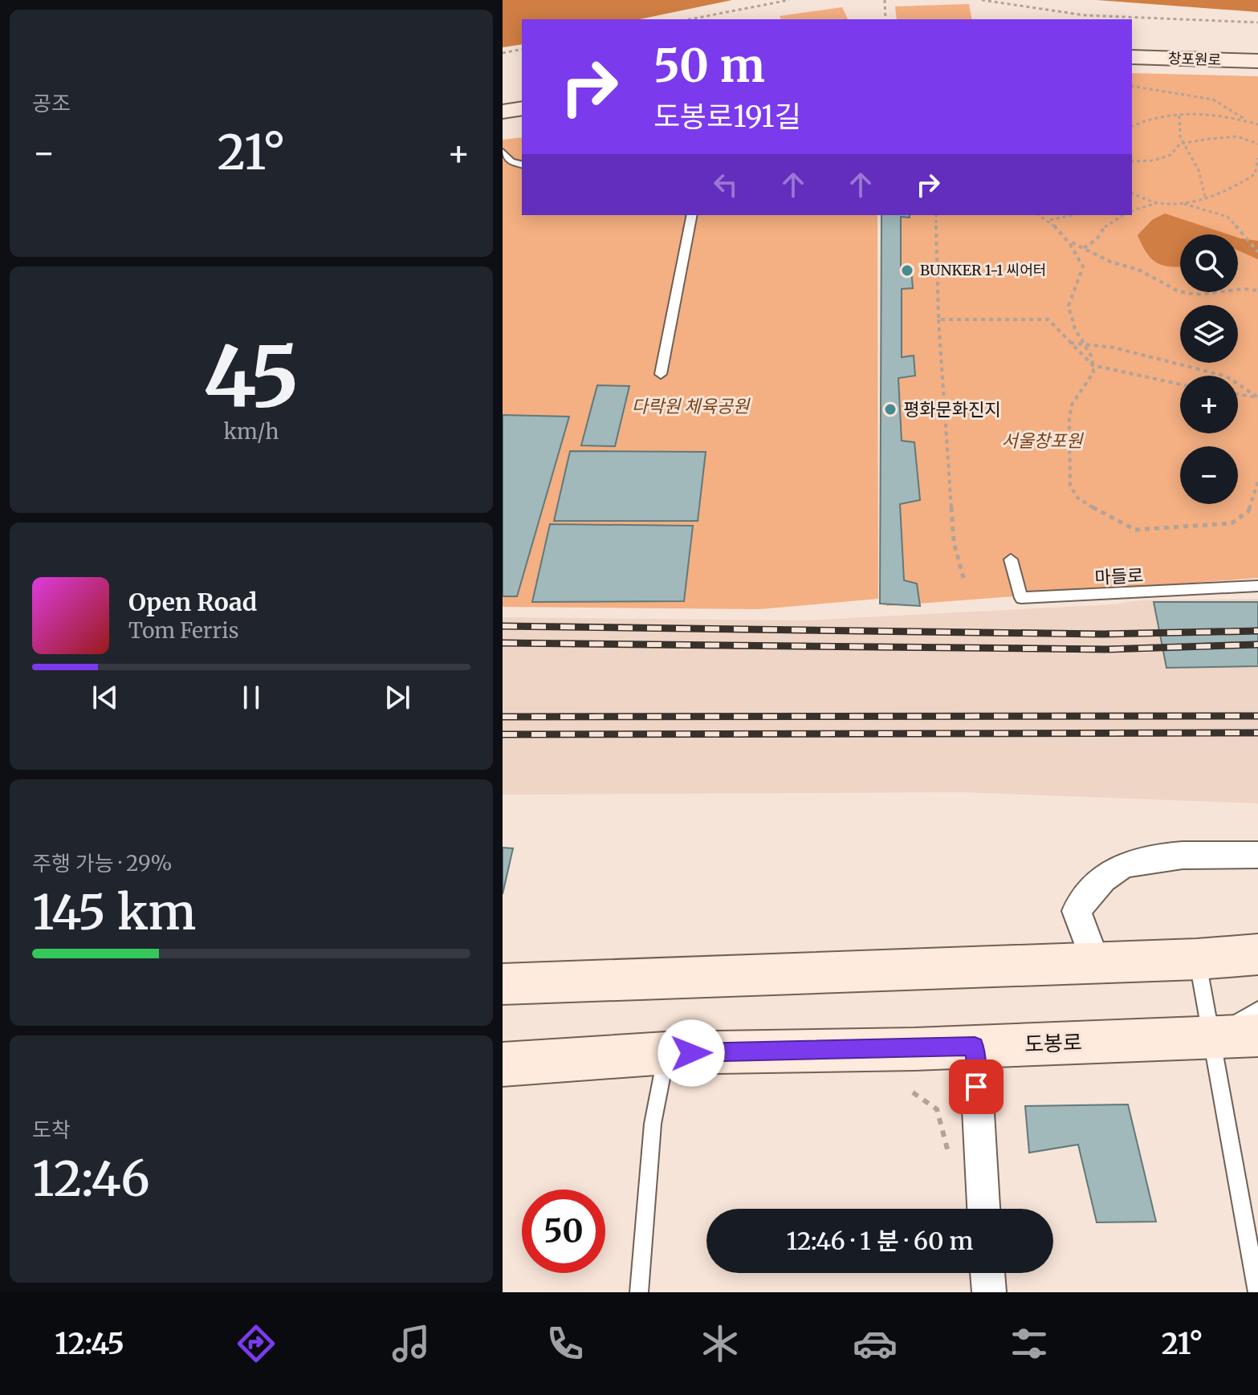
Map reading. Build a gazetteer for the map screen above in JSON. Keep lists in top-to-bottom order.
{
  "streets": {
    "main road": ["창포원로", "도봉로"],
    "lane": ["마들로"]
  },
  "parks": ["다락원 체육공원", "서울창포원"],
  "places": ["BUNKER 1-1 씨어터", "평화문화진지"],
  "page": {
    "tile": [
      "공조",
      ["45", "km/h"],
      ["주행 가능 · 29%", "145 km"],
      ["도착", "12:46"]
    ],
    "turn": ["50 m", "도봉로191길"],
    "heat": ["−", "21°", "+"],
    "map_buttons": ["+", "−"],
    "song": ["Open Road", "Tom Ferris"],
    "limit": "50",
    "trip": "12:46 · 1 분 · 60 m",
    "tabs": ["12:45", "21°"]
  }
}
